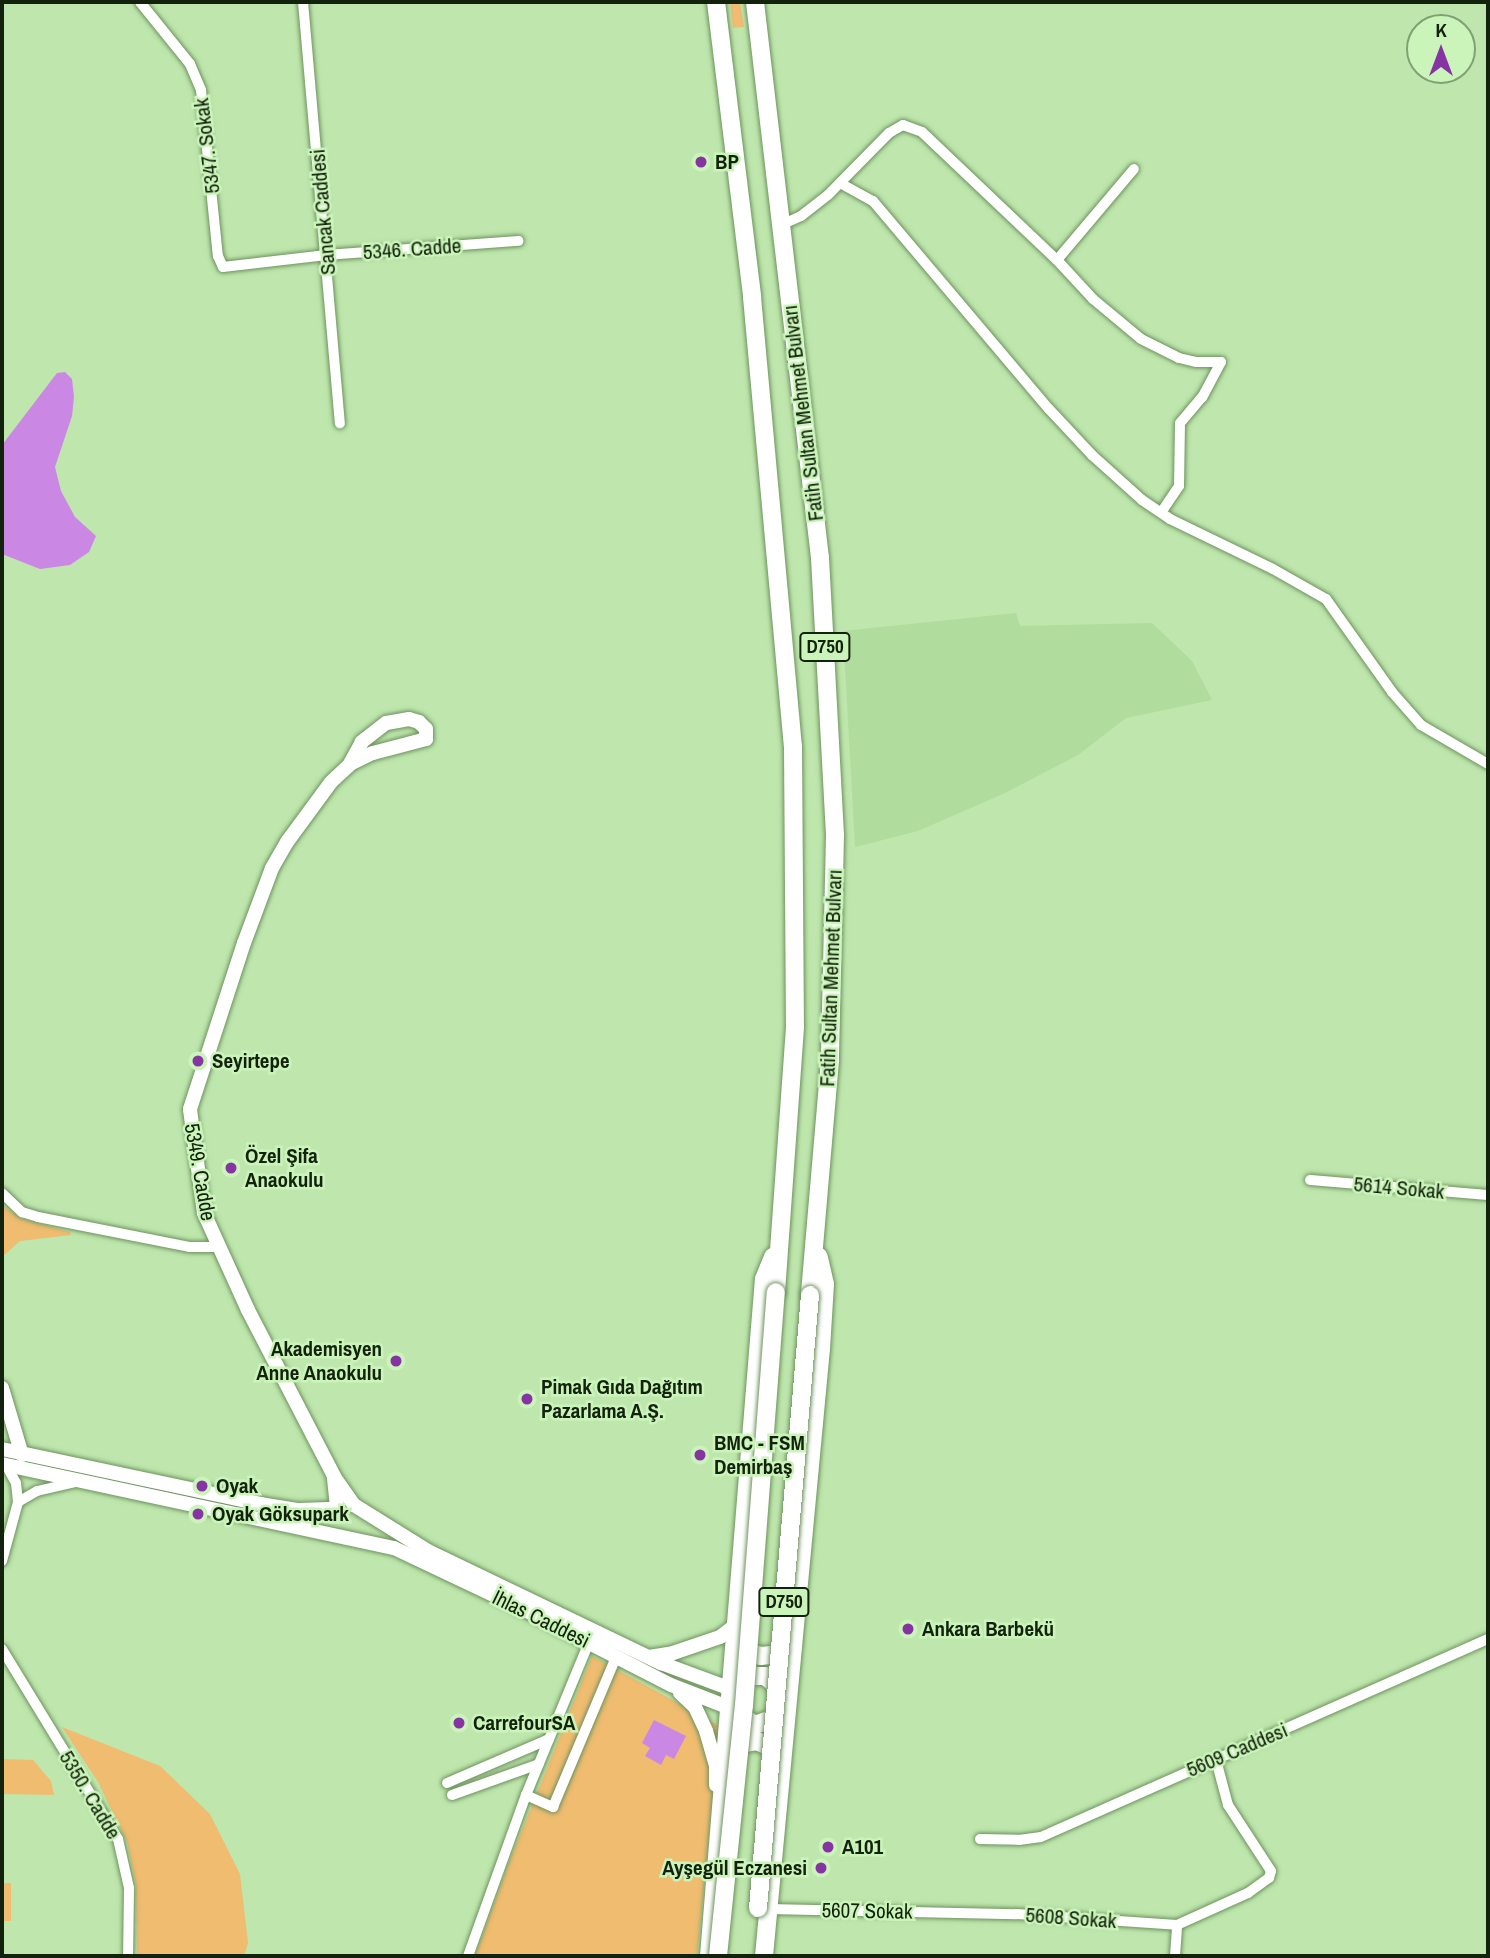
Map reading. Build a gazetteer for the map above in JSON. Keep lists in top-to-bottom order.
{
  "streets": {
    "highway": ["Fatih Sultan Mehmet Bulvarı", "D750"],
    "main road": ["5349. Cadde", "İhlas Caddesi"],
    "street": [
      "5347. Sokak",
      "Sancak Caddesi",
      "5346. Cadde",
      "5614 Sokak",
      "5609 Caddesi",
      "5350. Cadde",
      "5607 Sokak",
      "5608 Sokak"
    ]
  },
  "crossings": [
    ["5347. Sokak", "5346. Cadde"],
    ["Sancak Caddesi", "5346. Cadde"],
    ["5349. Cadde", "İhlas Caddesi"],
    ["5607 Sokak", "5608 Sokak"]
  ],
  "places": [
    "BP",
    "Seyirtepe",
    "Özel Şifa Anaokulu",
    "Akademisyen Anne Anaokulu",
    "Pimak Gıda Dağıtım Pazarlama A.Ş.",
    "BMC - FSM Demirbaş",
    "Oyak",
    "Oyak Göksupark",
    "Ankara Barbekü",
    "CarrefourSA",
    "A101",
    "Ayşegül Eczanesi"
  ],
  "north": "top"
}
